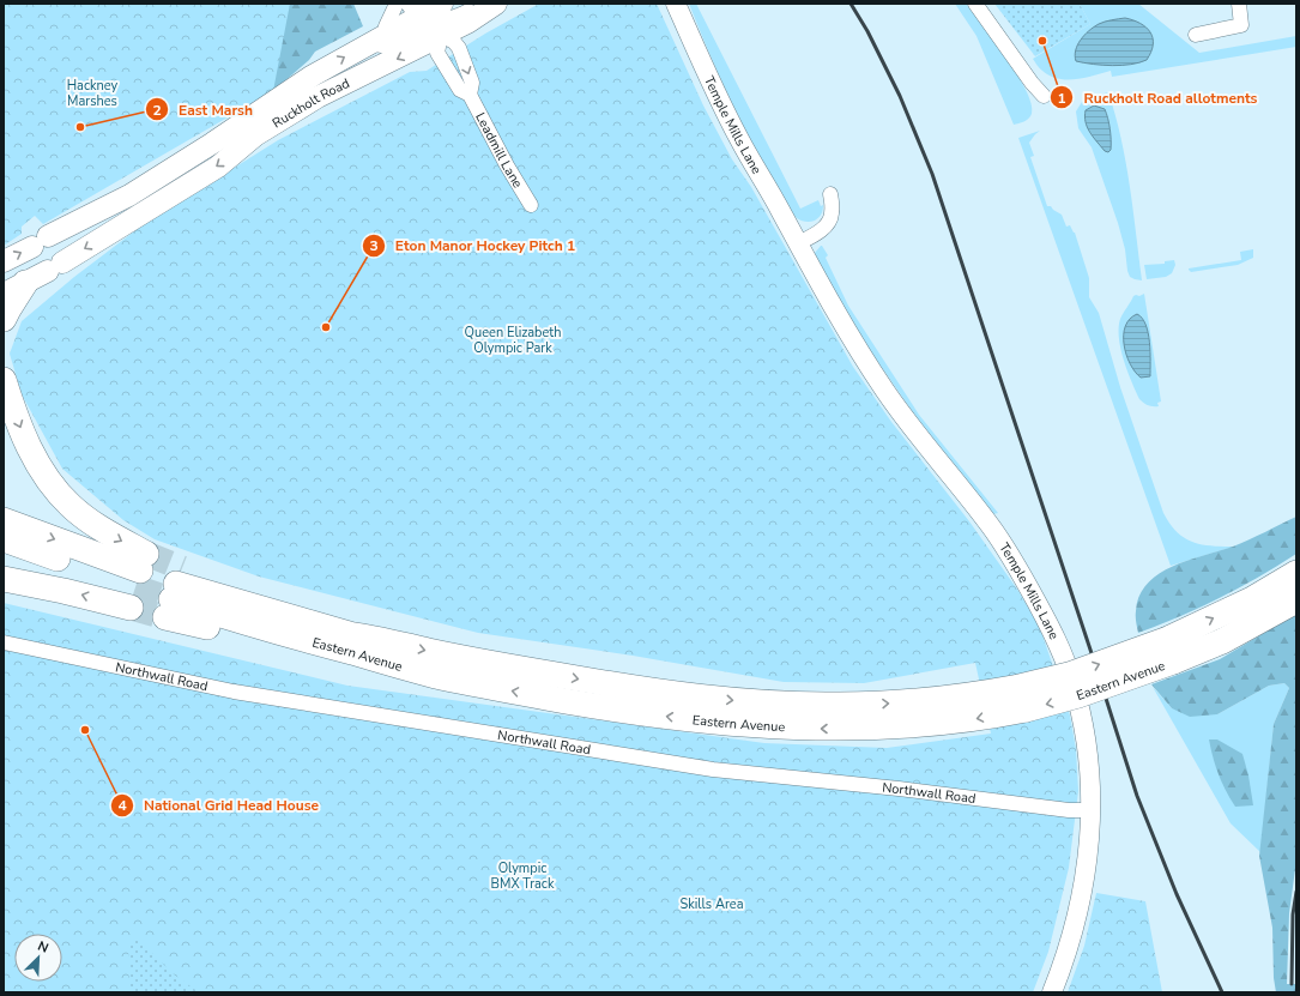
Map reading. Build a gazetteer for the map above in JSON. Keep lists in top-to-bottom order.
{
  "streets": {
    "highway": ["Eastern Avenue"],
    "main road": ["Ruckholt Road"],
    "street": ["Temple Mills Lane", "Leadmill Lane", "Northwall Road"]
  },
  "crossings": [
    ["Ruckholt Road", "Leadmill Lane"],
    ["Temple Mills Lane", "Northwall Road"]
  ],
  "parks": [
    "Hackney Marshes",
    "Queen Elizabeth Olympic Park",
    "Olympic BMX Track",
    "Skills Area"
  ],
  "places": [
    "Ruckholt Road allotments",
    "East Marsh",
    "Eton Manor Hockey Pitch 1",
    "National Grid Head House"
  ],
  "north": "top right"
}
